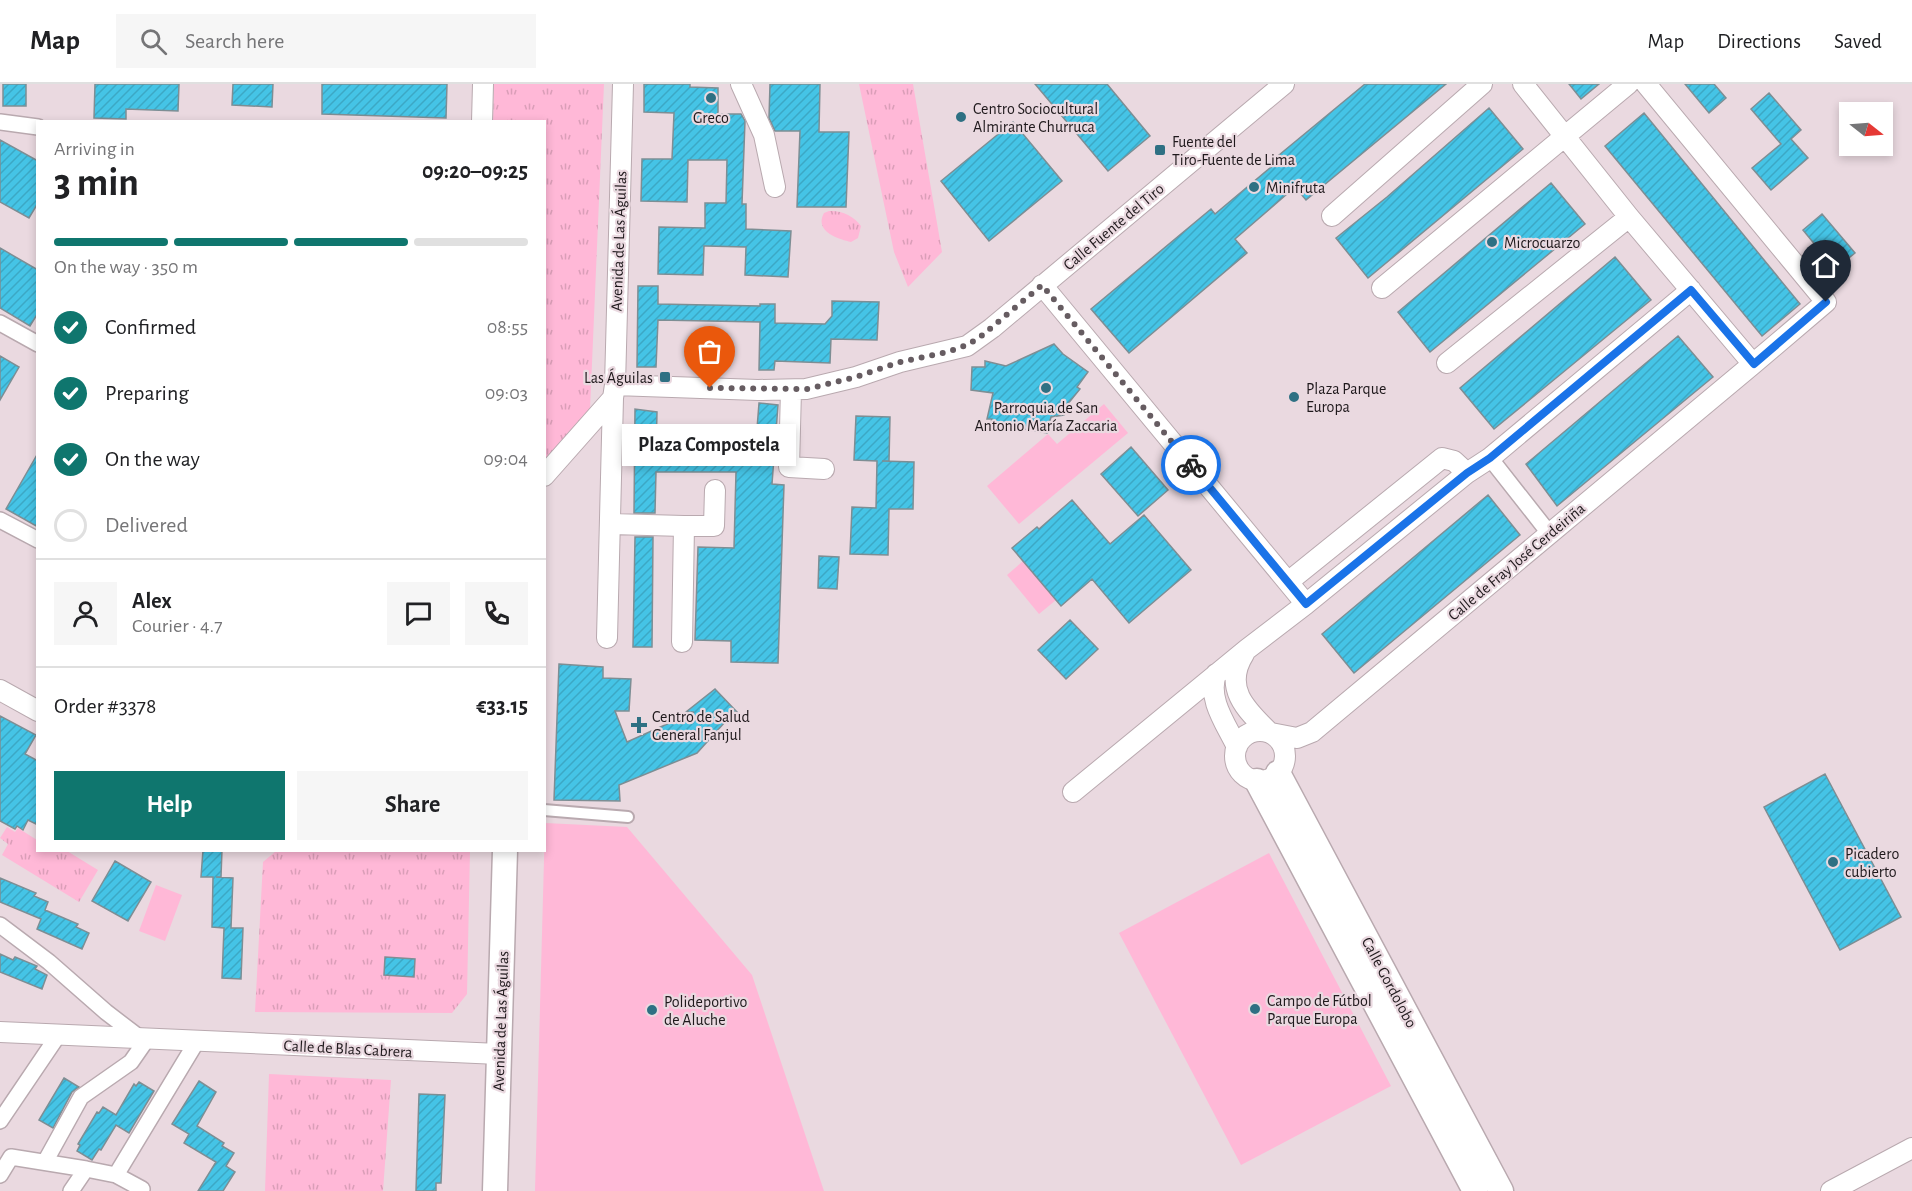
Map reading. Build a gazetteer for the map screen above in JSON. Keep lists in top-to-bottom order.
{
  "streets": {
    "street": [
      "Calle Fuente del Tiro",
      "Avenida de Las Águilas",
      "Calle de Fray José Cerdeiriña",
      "Calle Gordolobo",
      "Calle de Blas Cabrera"
    ]
  },
  "crossings": [
    ["Calle Fuente del Tiro", "Avenida de Las Águilas"],
    ["Avenida de Las Águilas", "Calle de Blas Cabrera"],
    ["Calle de Fray José Cerdeiriña", "Calle Gordolobo"]
  ],
  "places": {
    "other": [
      "Greco",
      "Centro Sociocultural Almirante Churruca",
      "Minifruta",
      "Microcuarzo",
      "Plaza Compostela",
      "Parroquia de San Antonio María Zaccaria",
      "Plaza Parque Europa",
      "Picadero cubierto",
      "Campo de Fútbol Parque Europa",
      "Polideportivo de Aluche"
    ],
    "transit": ["Fuente del Tiro-Fuente de Lima", "Las Águilas"],
    "health": ["Centro de Salud General Fanjul"]
  },
  "north": "right",
  "page": {
    "header": "Map",
    "search": "Search here",
    "nav": ["Map", "Directions", "Saved"],
    "heading": ["3 min", "Arriving in", "09:20–09:25"],
    "panel": [
      "Alex",
      "Courier · 4.7",
      "Order #3378",
      "€33.15"
    ],
    "bar": "On the way · 350 m",
    "list": [
      ["Confirmed", "08:55"],
      ["Preparing", "09:03"],
      ["On the way", "09:04"],
      "Delivered"
    ],
    "bubble": "Plaza Compostela",
    "buttons": ["Help", "Share"]
  }
}
